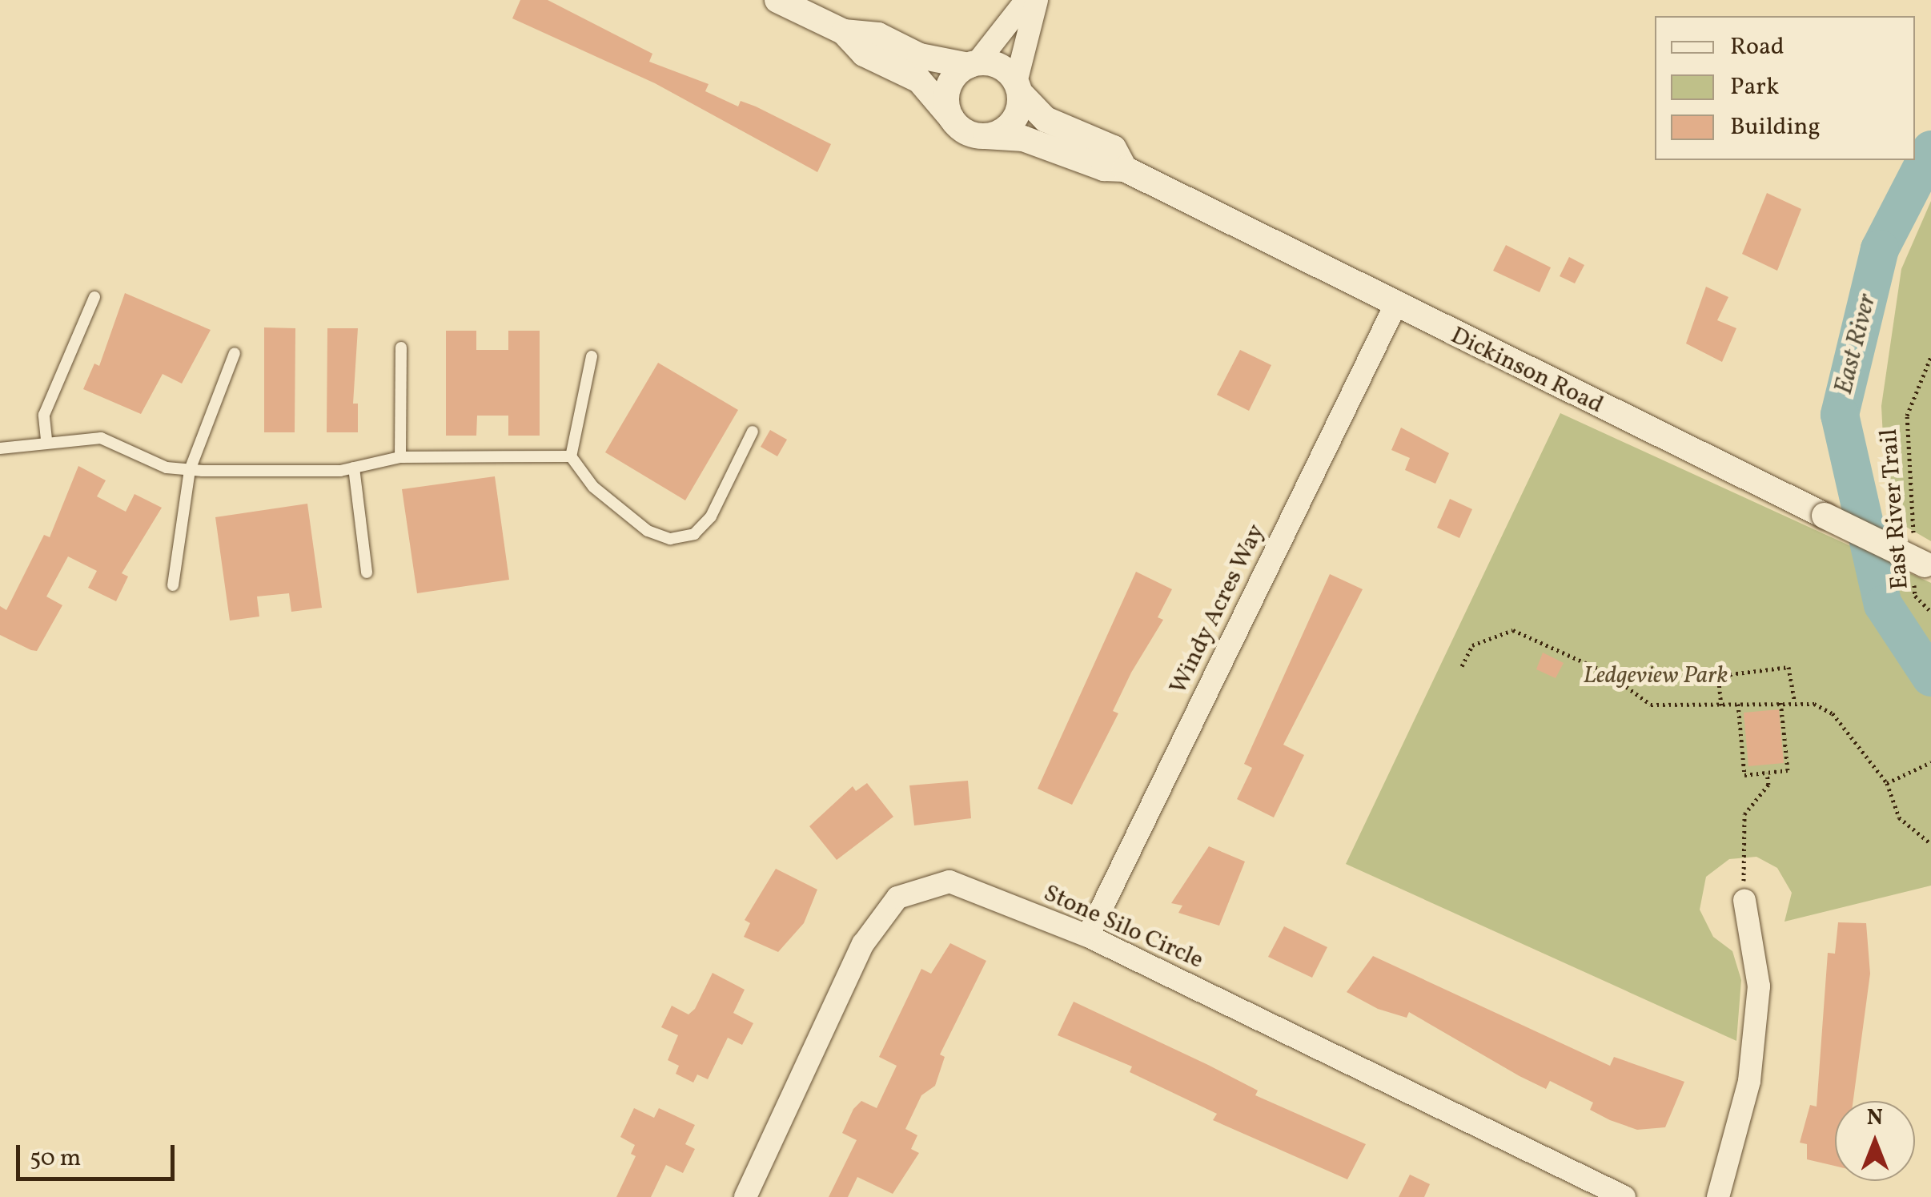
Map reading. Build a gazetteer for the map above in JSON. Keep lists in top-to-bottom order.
{
  "streets": {
    "street": ["Dickinson Road", "Windy Acres Way", "Stone Silo Circle"],
    "path": ["East River Trail"]
  },
  "crossings": [
    ["Dickinson Road", "East River Trail"],
    ["Dickinson Road", "Windy Acres Way"],
    ["Windy Acres Way", "Stone Silo Circle"]
  ],
  "water": ["East River"],
  "parks": ["Ledgeview Park"],
  "legend": ["Road", "Park", "Building"],
  "scale_bar": "50 m",
  "north": "top"
}
